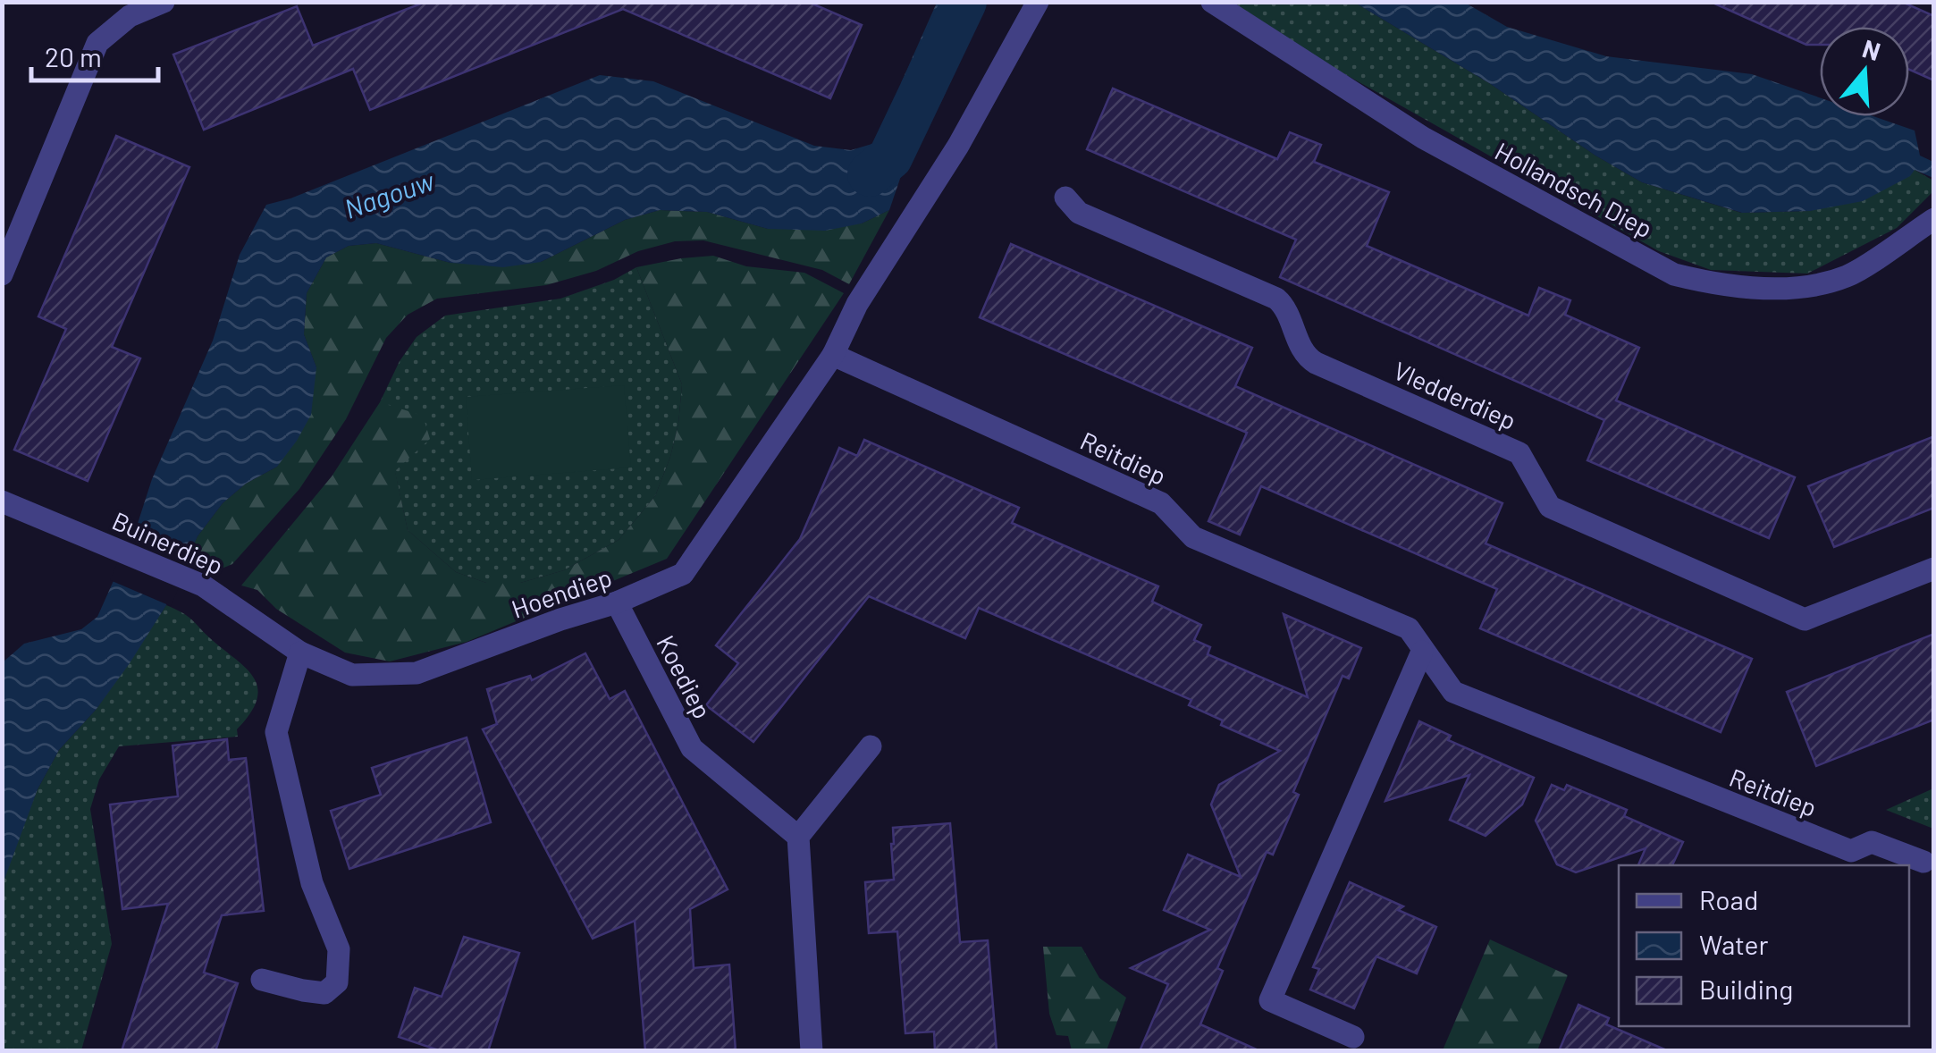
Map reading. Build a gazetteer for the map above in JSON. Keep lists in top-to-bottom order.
{
  "streets": {
    "street": [
      "Hollandsch Diep",
      "Vledderdiep",
      "Reitdiep",
      "Buinerdiep",
      "Hoendiep",
      "Koediep"
    ]
  },
  "crossings": [
    ["Reitdiep", "Hoendiep"],
    ["Buinerdiep", "Hoendiep"],
    ["Hoendiep", "Koediep"]
  ],
  "water": ["Nagouw"],
  "legend": ["Road", "Water", "Building"],
  "scale_bar": "20 m",
  "north": "top"
}
